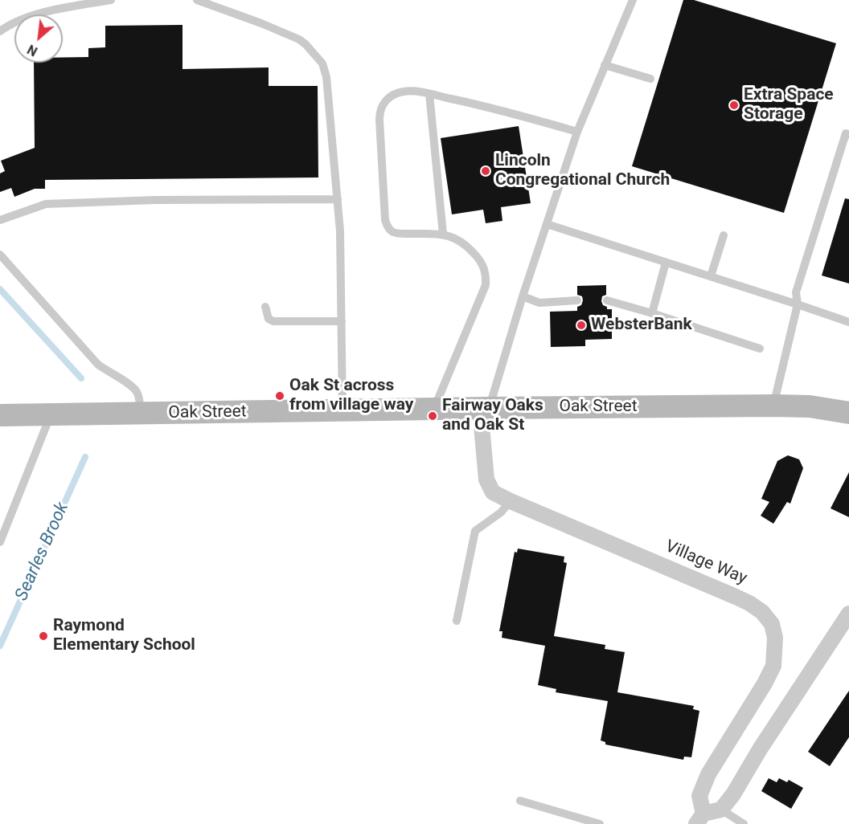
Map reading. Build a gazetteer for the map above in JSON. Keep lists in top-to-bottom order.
{
  "streets": {
    "main road": ["Oak Street"],
    "street": ["Village Way"]
  },
  "crossings": [
    ["Oak Street", "Village Way"]
  ],
  "water": ["Searles Brook"],
  "places": [
    "Extra Space Storage",
    "Lincoln Congregational Church",
    "WebsterBank",
    "Oak St across from village way",
    "Fairway Oaks and Oak St",
    "Raymond Elementary School"
  ],
  "north": "bottom left"
}
